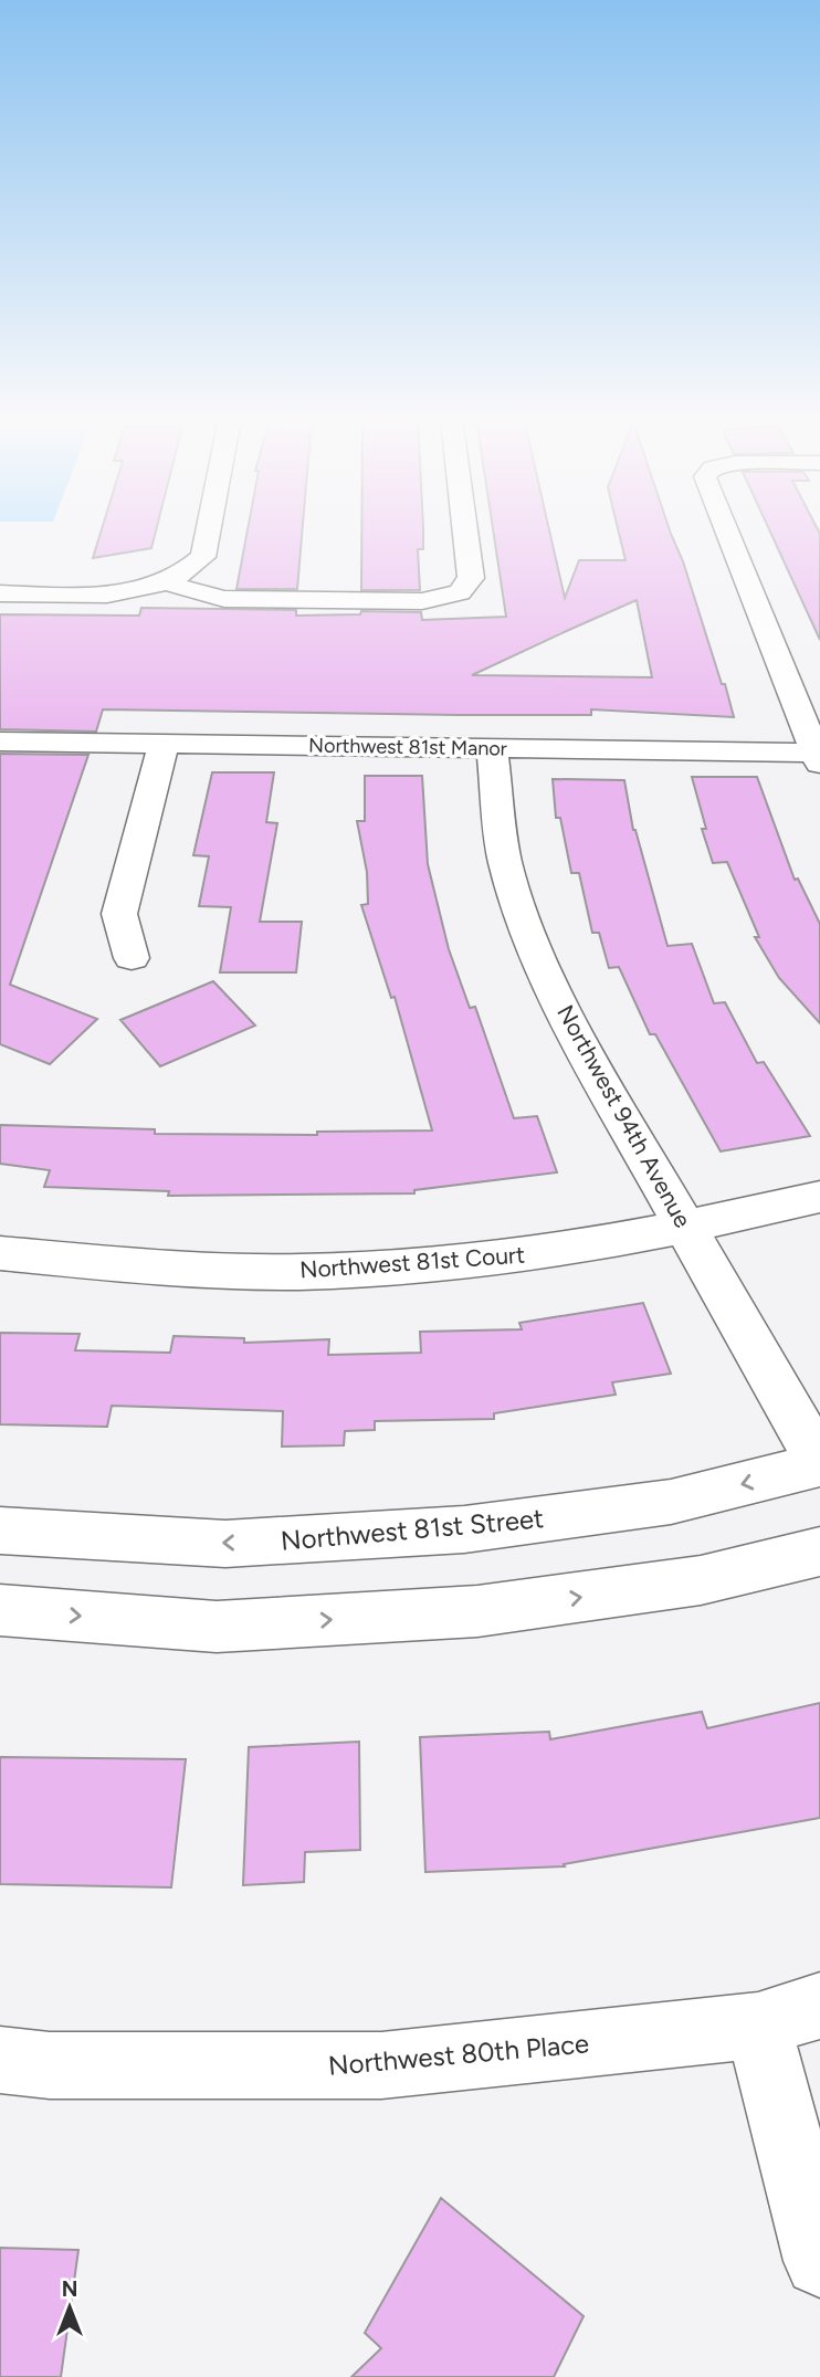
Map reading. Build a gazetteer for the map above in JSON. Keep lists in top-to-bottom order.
{
  "streets": {
    "street": [
      "Northwest 81st Manor",
      "Northwest 94th Avenue",
      "Northwest 81st Court",
      "Northwest 81st Street",
      "Northwest 80th Place"
    ]
  },
  "crossings": [
    ["Northwest 81st Manor", "Northwest 94th Avenue"],
    ["Northwest 94th Avenue", "Northwest 81st Court"],
    ["Northwest 94th Avenue", "Northwest 81st Street"]
  ],
  "north": "top"
}
